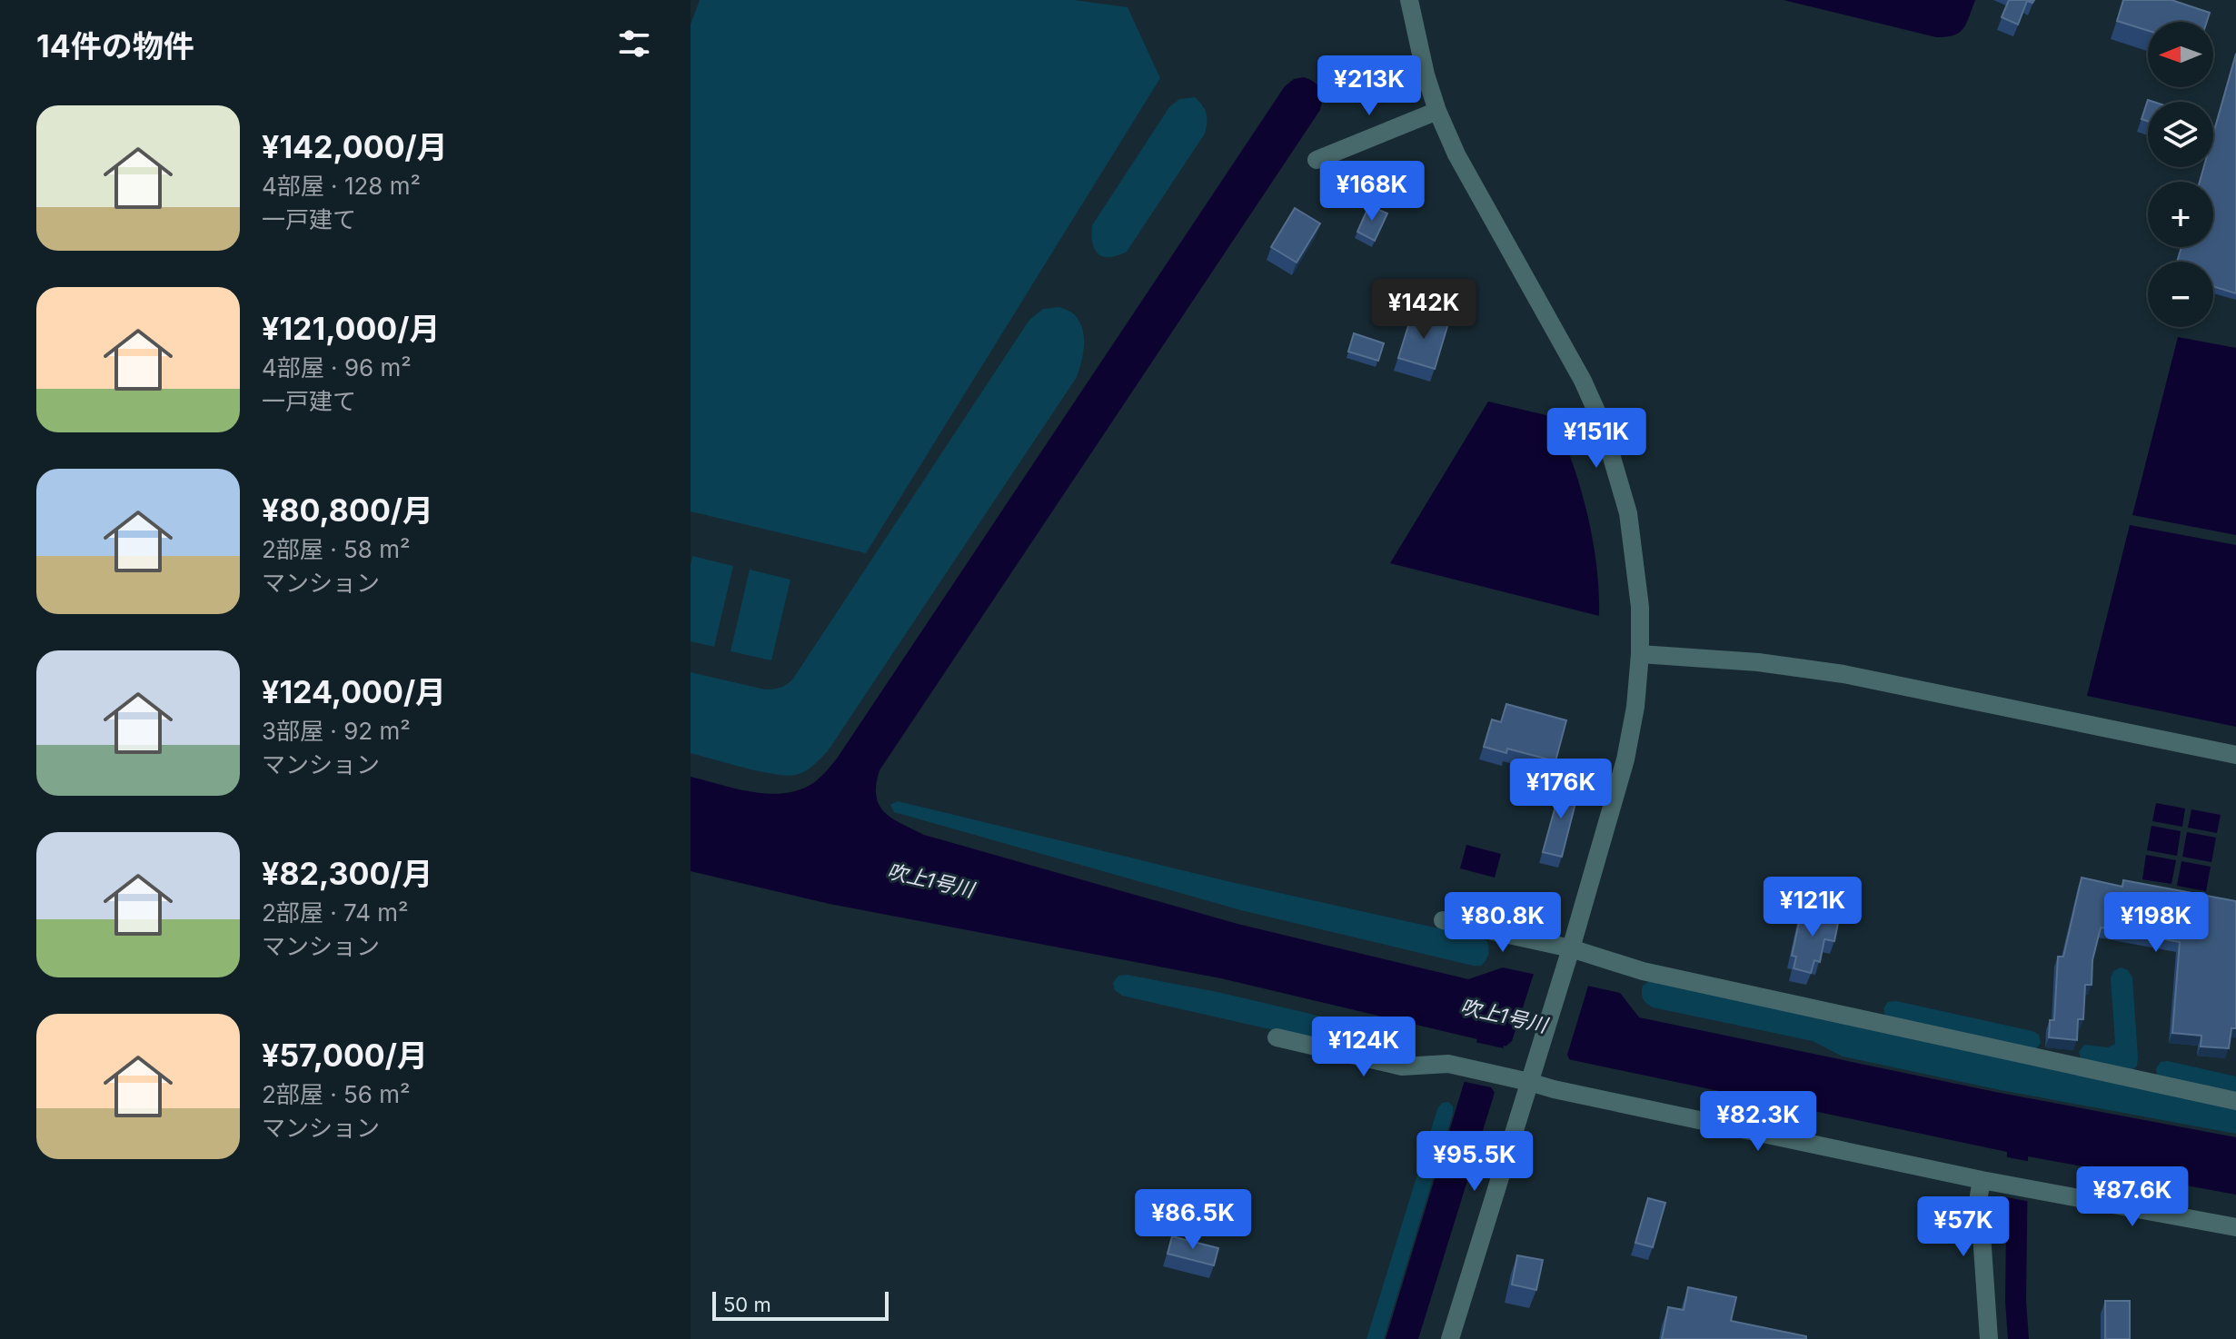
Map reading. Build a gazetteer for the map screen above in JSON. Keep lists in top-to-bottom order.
{
  "water": ["吹上1号川"],
  "scale_bar": "50 m",
  "north": "left",
  "page": {
    "heading": "14件の物件",
    "map_buttons": ["+", "−"],
    "price": [
      "¥213K",
      "¥168K",
      "¥142K",
      "¥151K",
      "¥176K",
      "¥121K",
      "¥80.8K",
      "¥198K",
      "¥124K",
      "¥82.3K",
      "¥95.5K",
      "¥87.6K",
      "¥86.5K",
      "¥57K"
    ],
    "list": [
      {
        "name": "¥142,000/月",
        "note": "4部屋 · 128 m² · 一戸建て"
      },
      {
        "name": "¥121,000/月",
        "note": "4部屋 · 96 m² · 一戸建て"
      },
      {
        "name": "¥80,800/月",
        "note": "2部屋 · 58 m² · マンション"
      },
      {
        "name": "¥124,000/月",
        "note": "3部屋 · 92 m² · マンション"
      },
      {
        "name": "¥82,300/月",
        "note": "2部屋 · 74 m² · マンション"
      },
      {
        "name": "¥57,000/月",
        "note": "2部屋 · 56 m² · マンション"
      }
    ],
    "scale": "50 m"
  }
}
